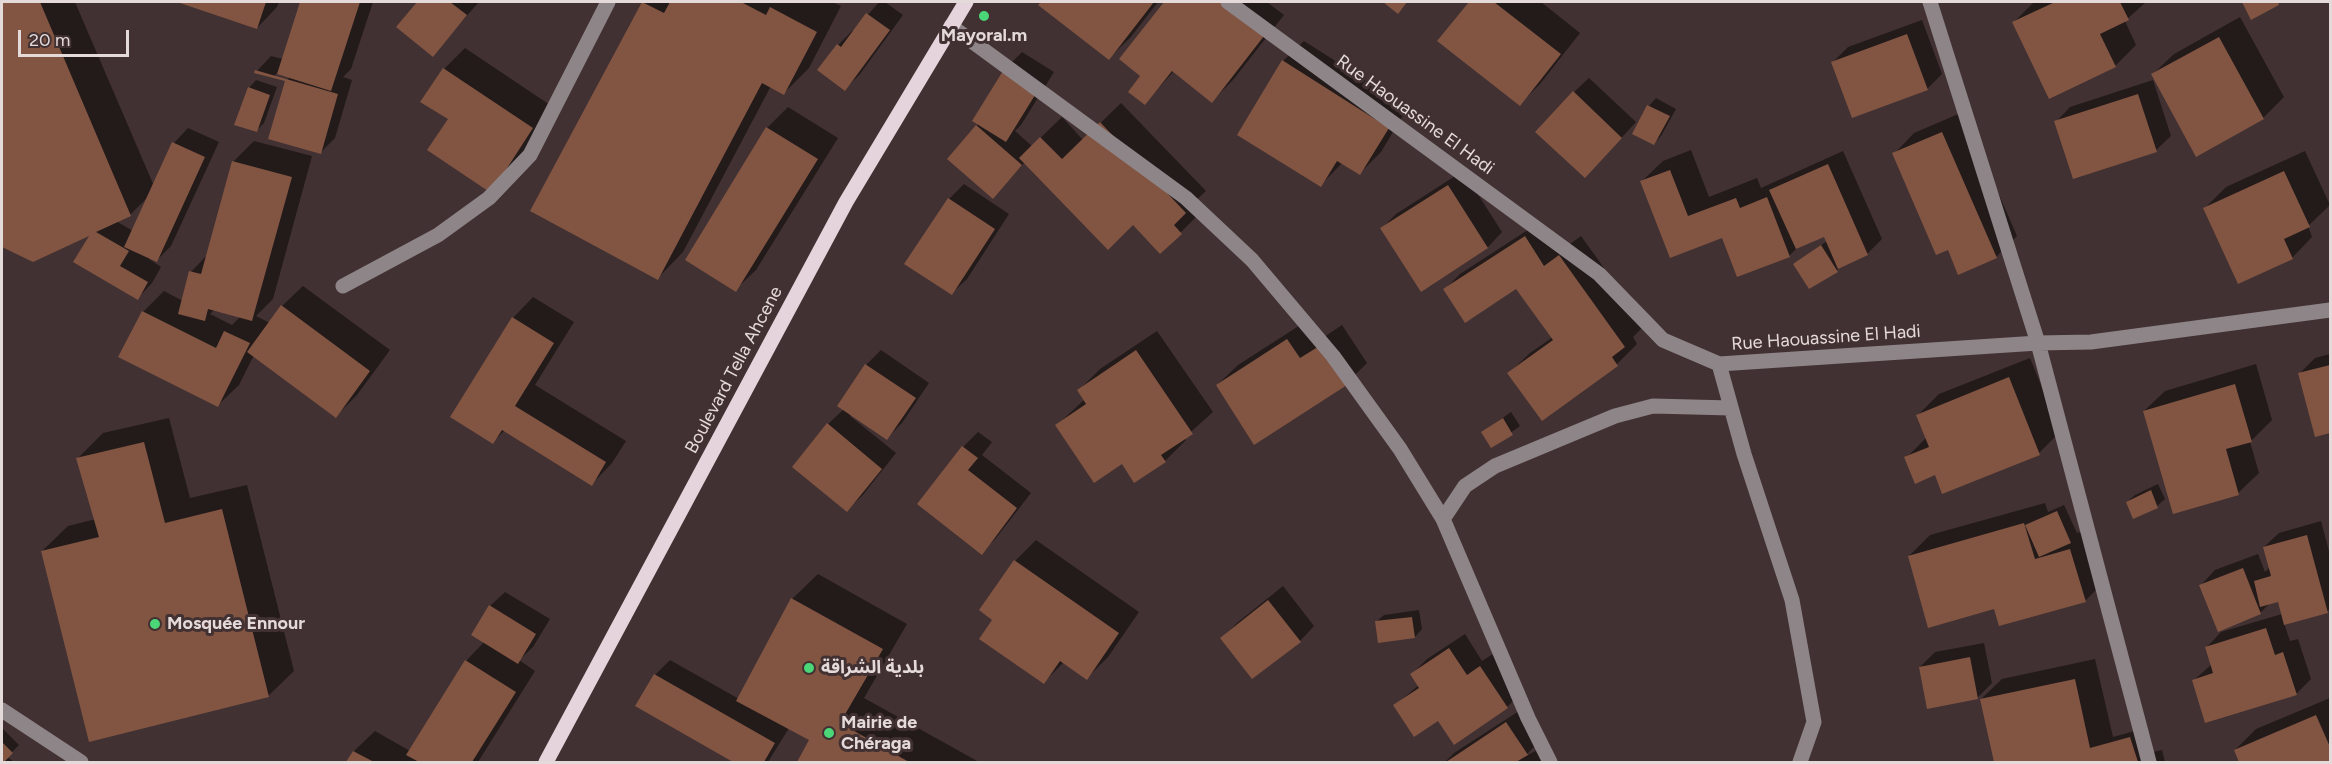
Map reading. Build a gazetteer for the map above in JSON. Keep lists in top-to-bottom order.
{
  "streets": {
    "main road": ["Boulevard Tella Ahcene"],
    "street": ["Rue Haouassine El Hadi"]
  },
  "places": [
    "Mayoral.m",
    "Mosquée Ennour",
    "بلدية الشراقة",
    "Mairie de Chéraga"
  ],
  "scale_bar": "20 m"
}
